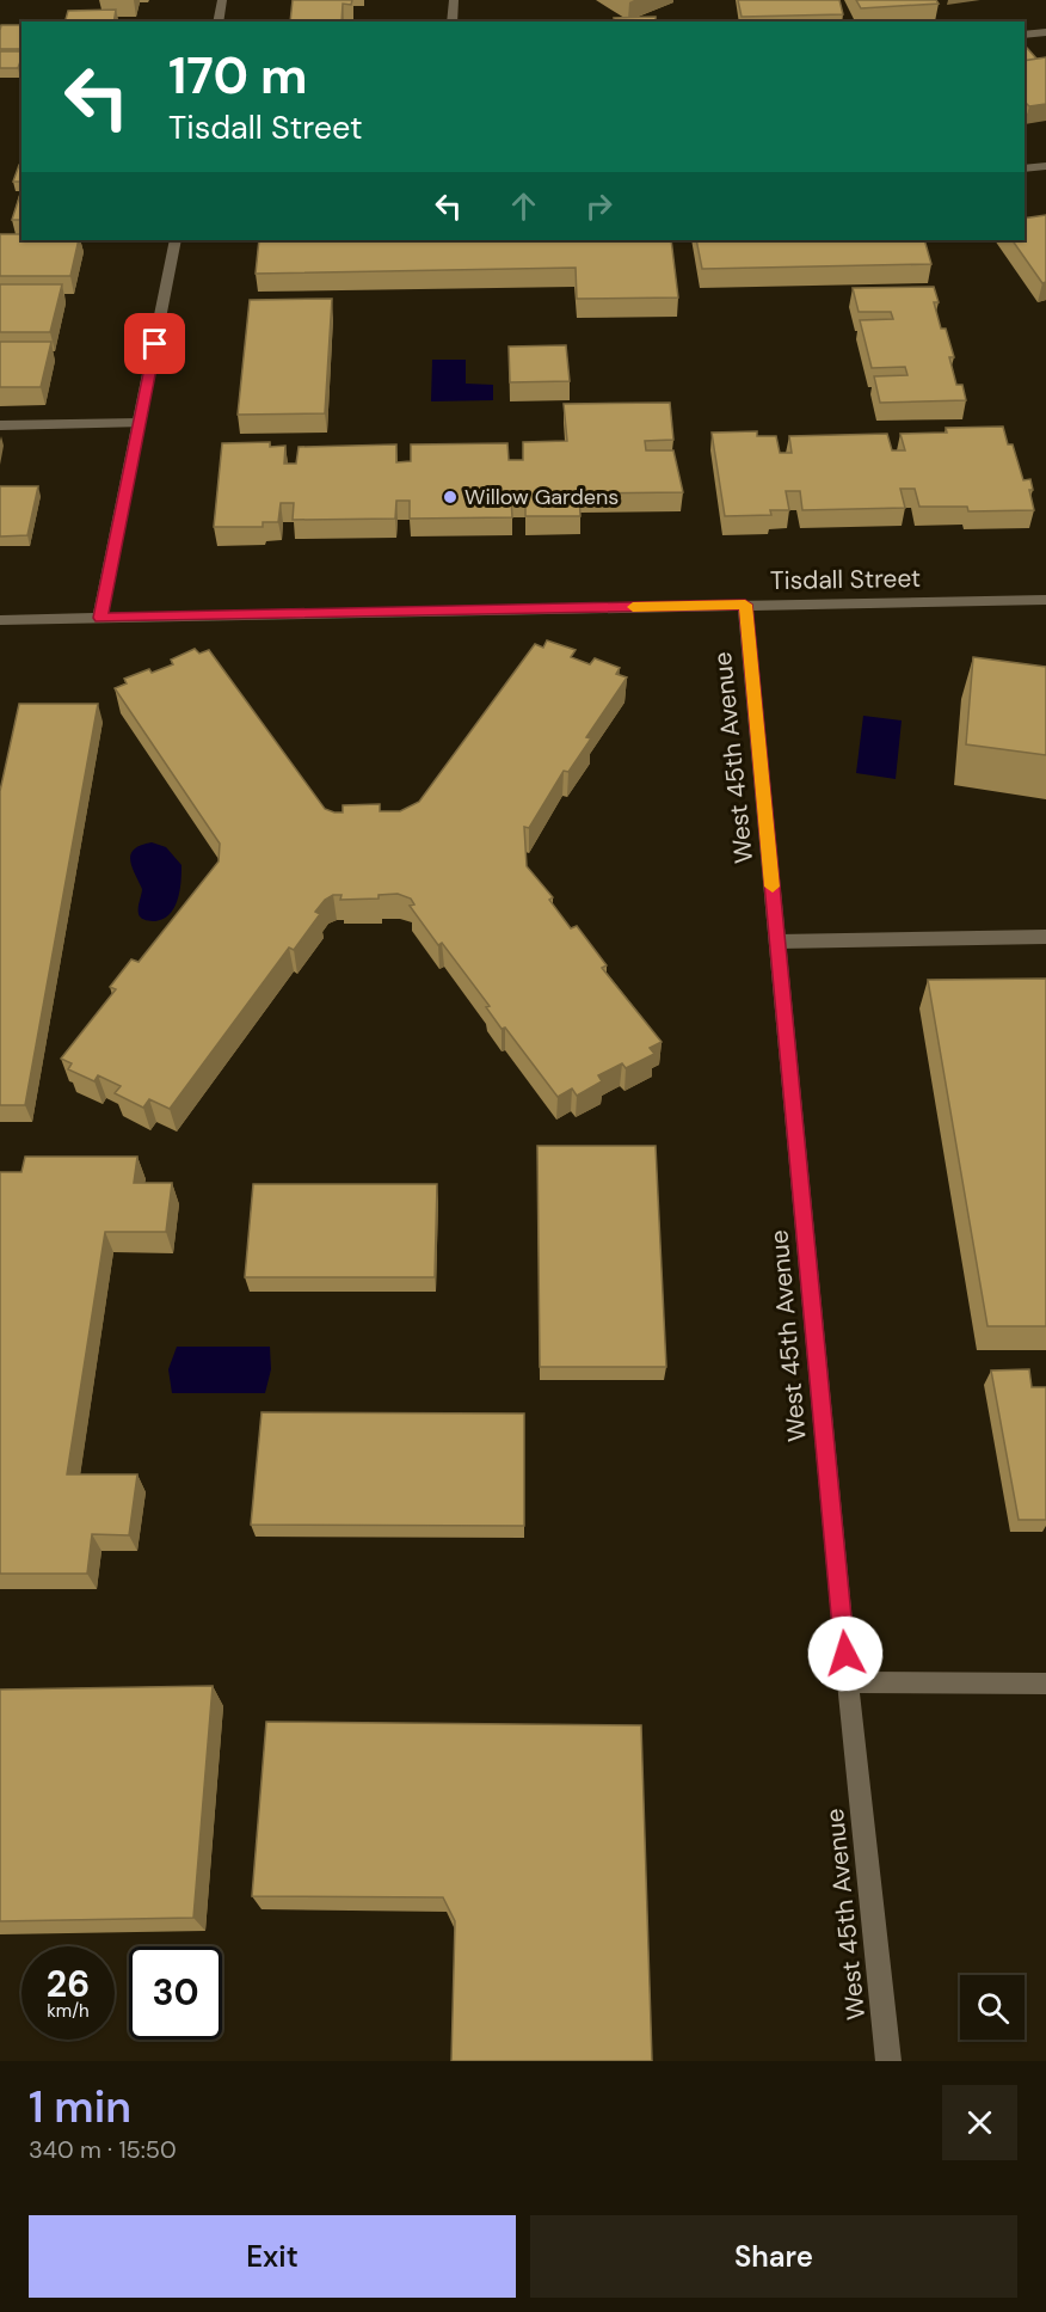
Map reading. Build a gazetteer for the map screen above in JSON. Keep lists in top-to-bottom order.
{
  "streets": {
    "street": ["Tisdall Street", "West 45th Avenue"]
  },
  "crossings": [
    ["Tisdall Street", "West 45th Avenue"]
  ],
  "places": ["Willow Gardens"],
  "page": {
    "turn": ["170 m", "Tisdall Street"],
    "speed": "26 km/h",
    "limit": "30",
    "heading": ["1 min", "340 m · 15:50"],
    "buttons": ["Exit", "Share"]
  }
}
